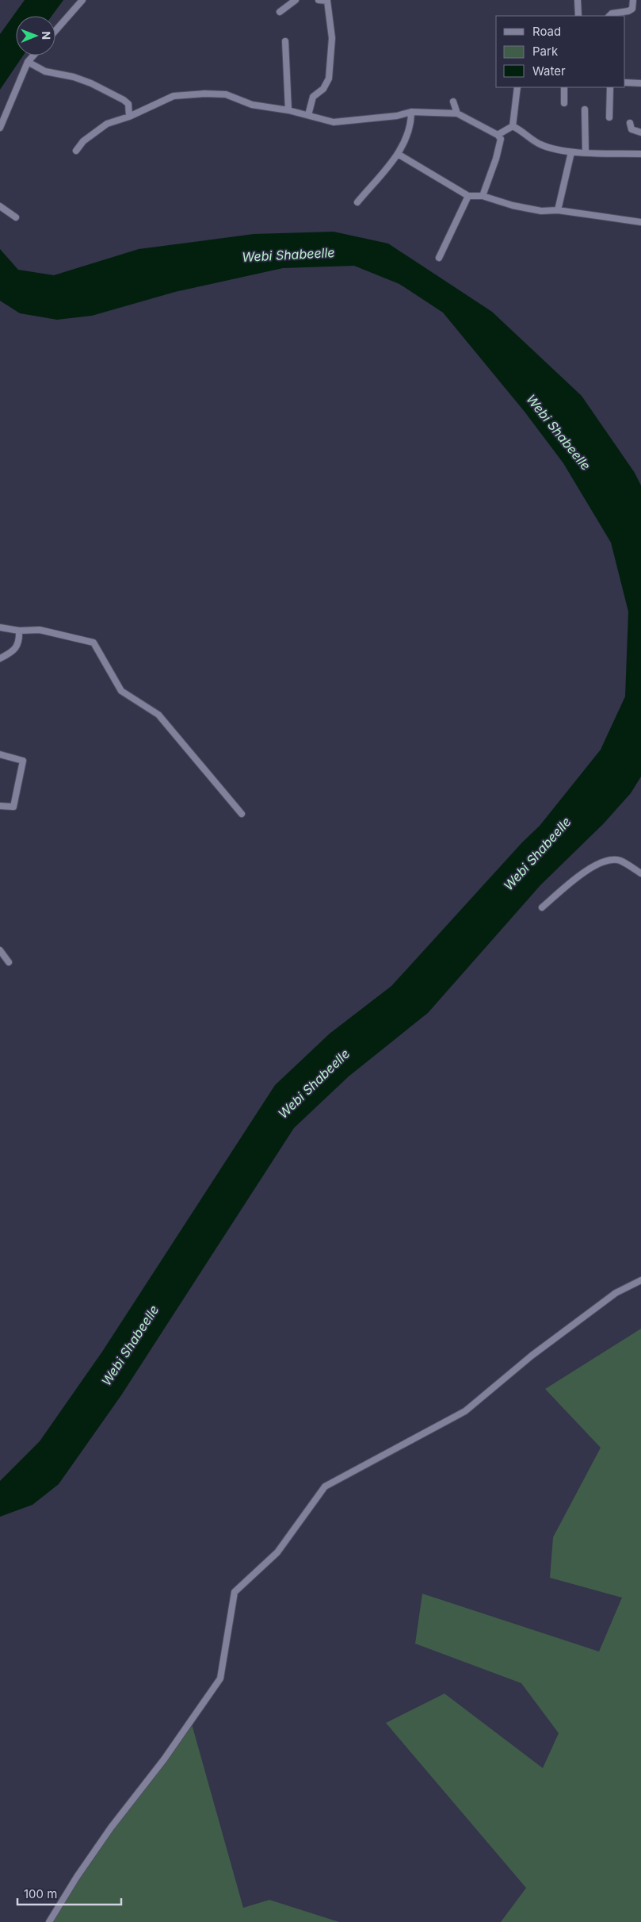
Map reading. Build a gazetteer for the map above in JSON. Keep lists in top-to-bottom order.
{
  "water": ["Webi Shabeelle"],
  "legend": ["Road", "Park", "Water"],
  "scale_bar": "100 m",
  "north": "right"
}
